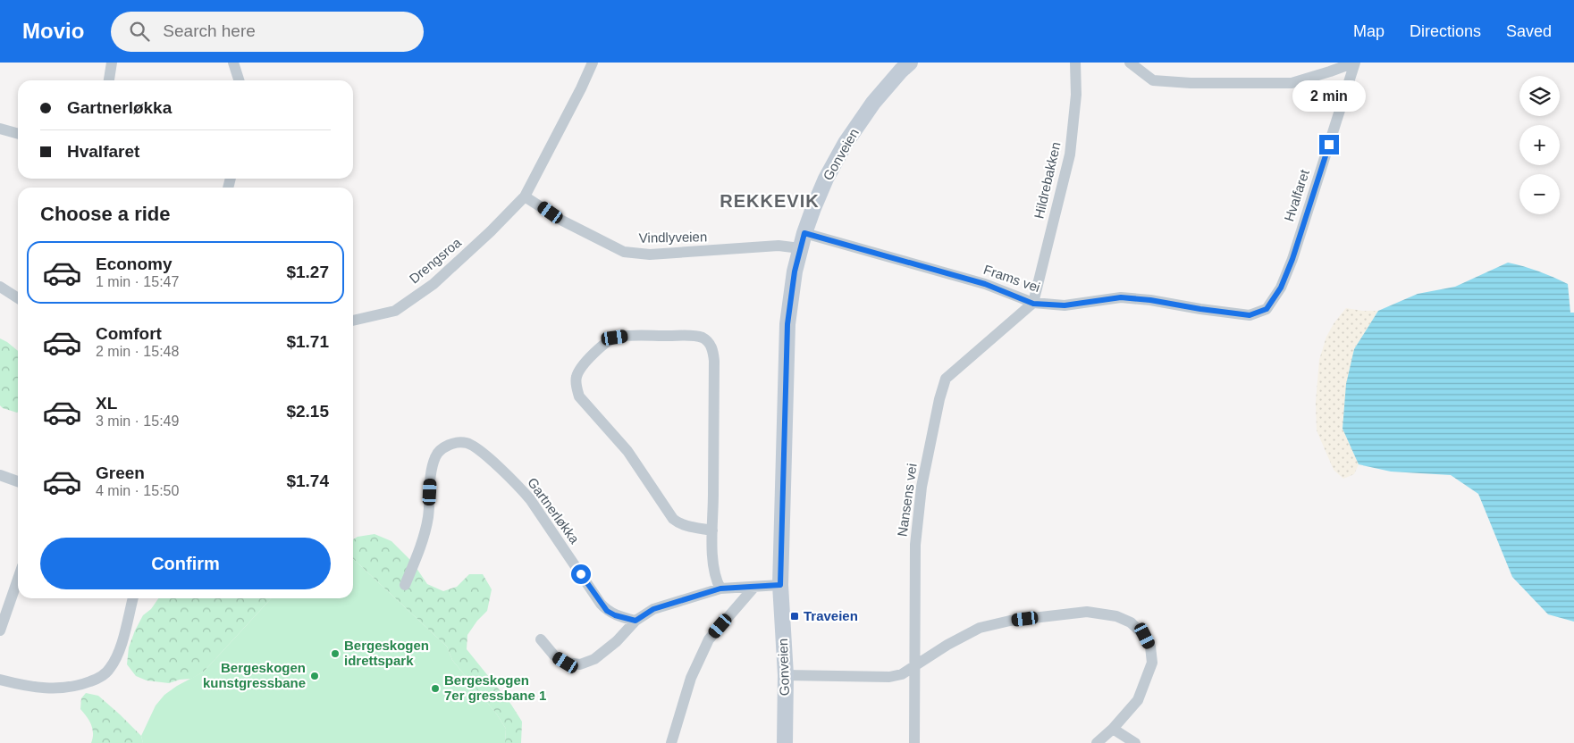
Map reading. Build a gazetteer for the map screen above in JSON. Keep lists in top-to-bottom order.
{
  "streets": {
    "street": [
      "Gonveien",
      "Hildrebakken",
      "Hvalfaret",
      "Vindlyveien",
      "Drengsroa",
      "Frams vei",
      "Nansens vei",
      "Gartnerløkka"
    ]
  },
  "crossings": [
    ["Gonveien", "Vindlyveien"],
    ["Gonveien", "Frams vei"],
    ["Hildrebakken", "Frams vei"],
    ["Hildrebakken", "Nansens vei"],
    ["Hvalfaret", "Frams vei"],
    ["Vindlyveien", "Drengsroa"],
    ["Vindlyveien", "Frams vei"],
    ["Frams vei", "Nansens vei"]
  ],
  "districts": ["REKKEVIK"],
  "places": {
    "transit": ["Traveien"],
    "other": ["Bergeskogen idrettspark", "Bergeskogen kunstgressbane", "Bergeskogen 7er gressbane 1"]
  },
  "page": {
    "header": "Movio",
    "search": "Search here",
    "nav": ["Map", "Directions", "Saved"],
    "map_buttons": ["+", "−"],
    "bubble": "2 min",
    "banner": ["Gartnerløkka", "Hvalfaret"],
    "heading": "Choose a ride",
    "list": [
      {
        "name": "Economy",
        "note": "1 min · 15:47",
        "value": "$1.27"
      },
      {
        "name": "Comfort",
        "note": "2 min · 15:48",
        "value": "$1.71"
      },
      {
        "name": "XL",
        "note": "3 min · 15:49",
        "value": "$2.15"
      },
      {
        "name": "Green",
        "note": "4 min · 15:50",
        "value": "$1.74"
      }
    ],
    "buttons": "Confirm"
  }
}
